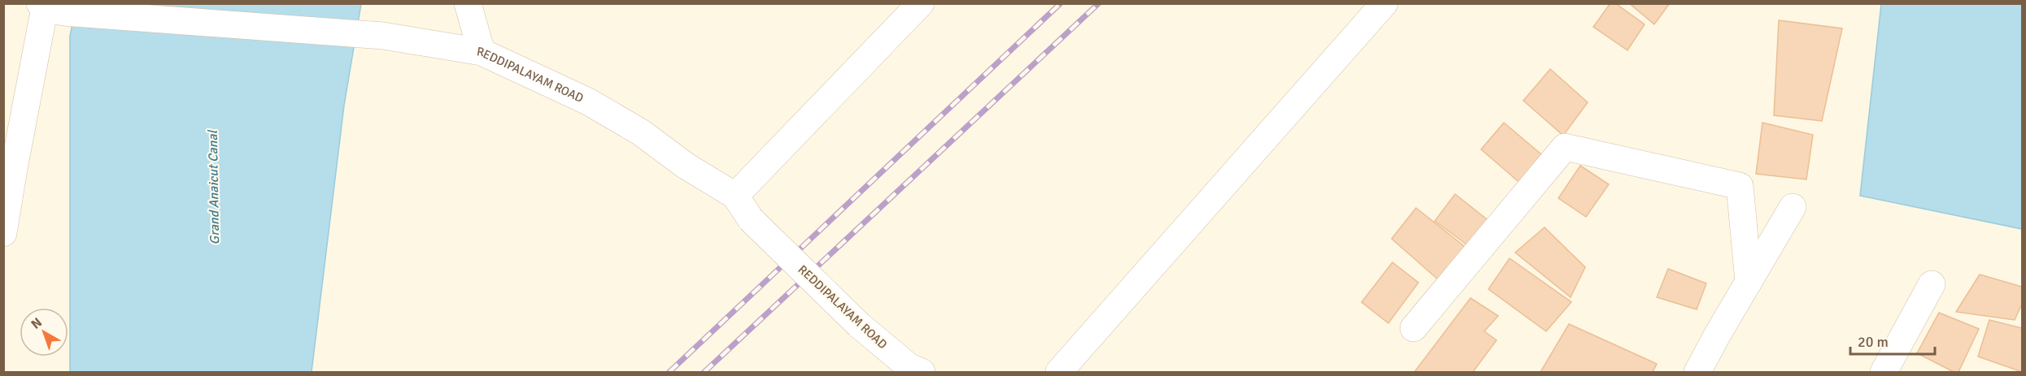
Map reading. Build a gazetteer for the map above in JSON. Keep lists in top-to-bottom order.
{
  "streets": {
    "street": ["REDDIPALAYAM ROAD"]
  },
  "water": ["Grand Anaicut Canal"],
  "scale_bar": "20 m",
  "north": "top left"
}
